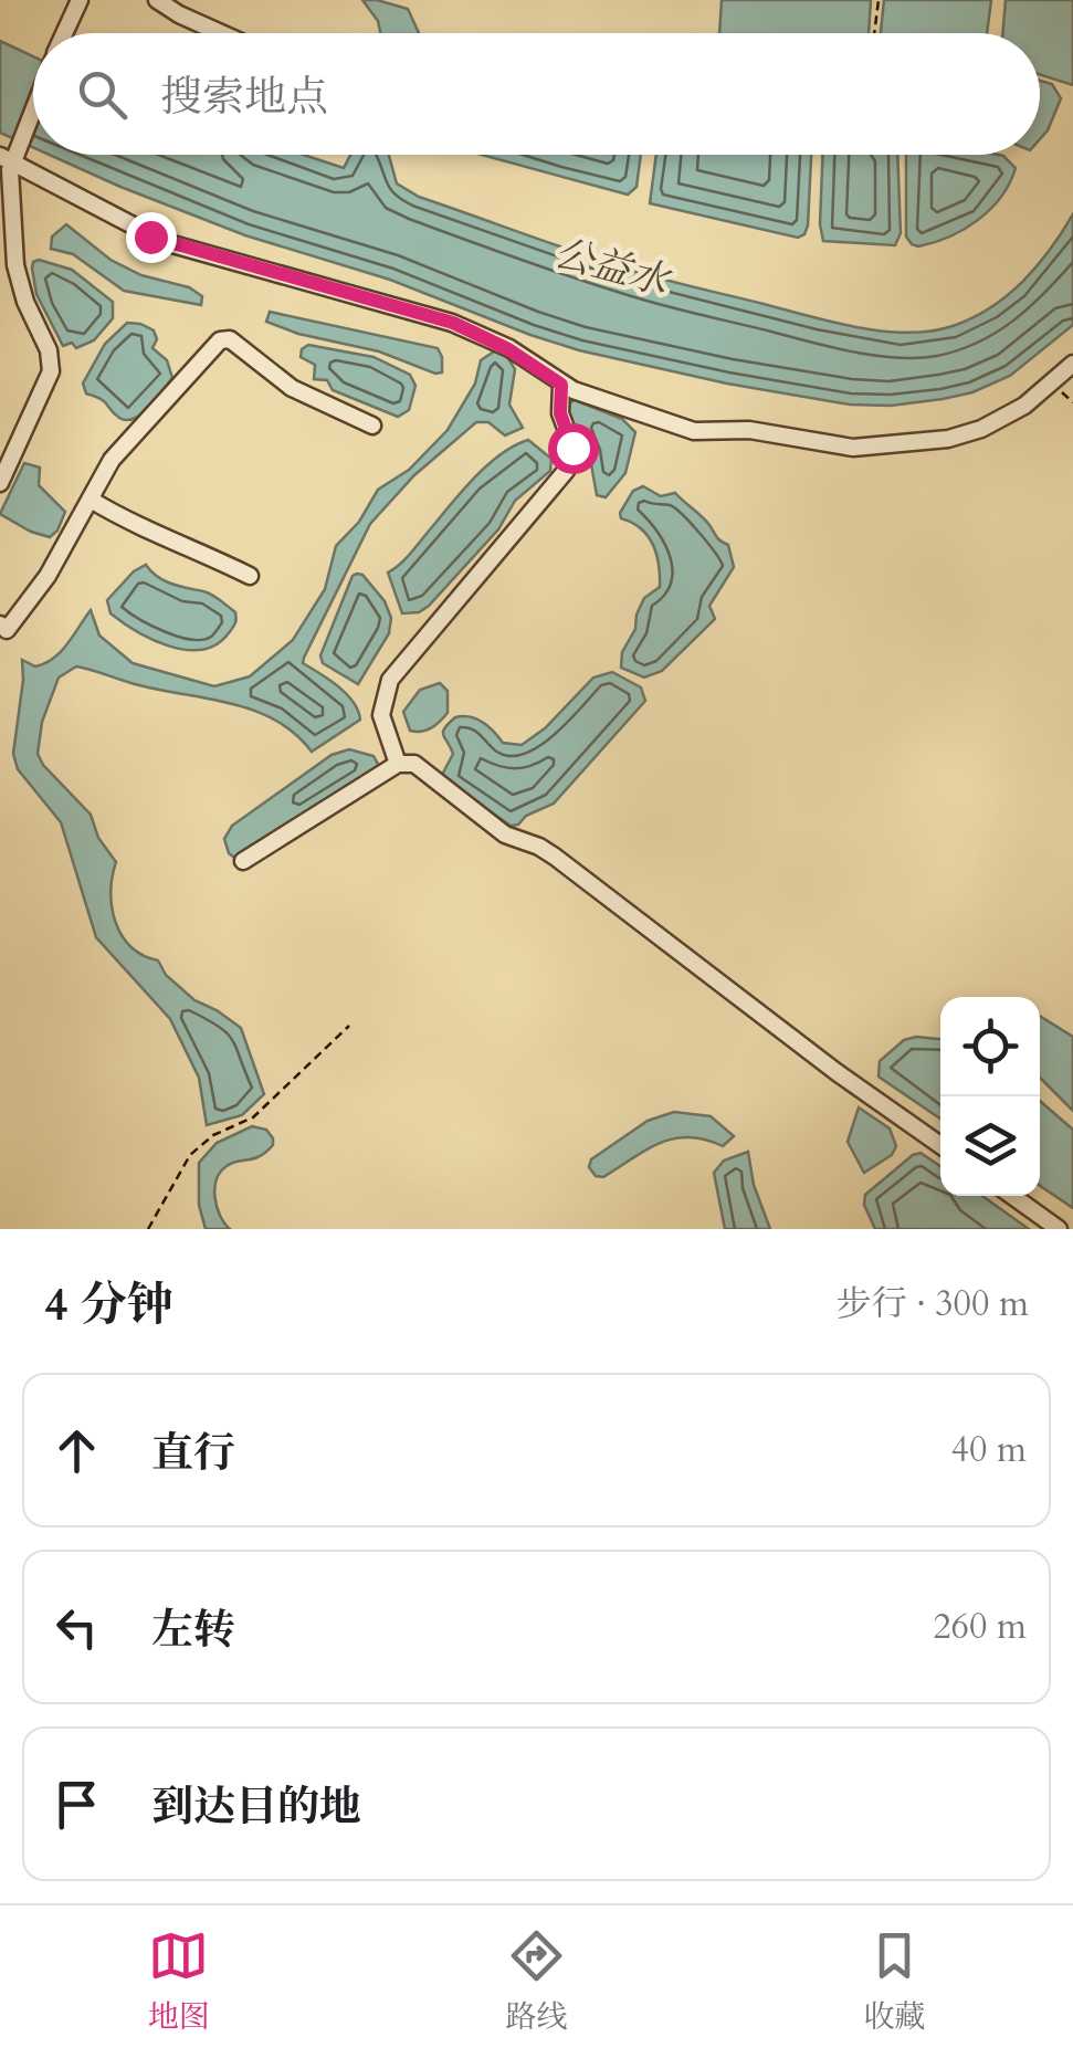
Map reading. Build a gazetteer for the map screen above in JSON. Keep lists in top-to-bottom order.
{
  "water": ["公益水"],
  "page": {
    "search": "搜索地点",
    "heading": ["4 分钟", "步行 · 300 m"],
    "list": [
      ["直行", "40 m"],
      ["左转", "260 m"],
      "到达目的地"
    ],
    "nav": ["地图", "路线", "收藏"]
  }
}
